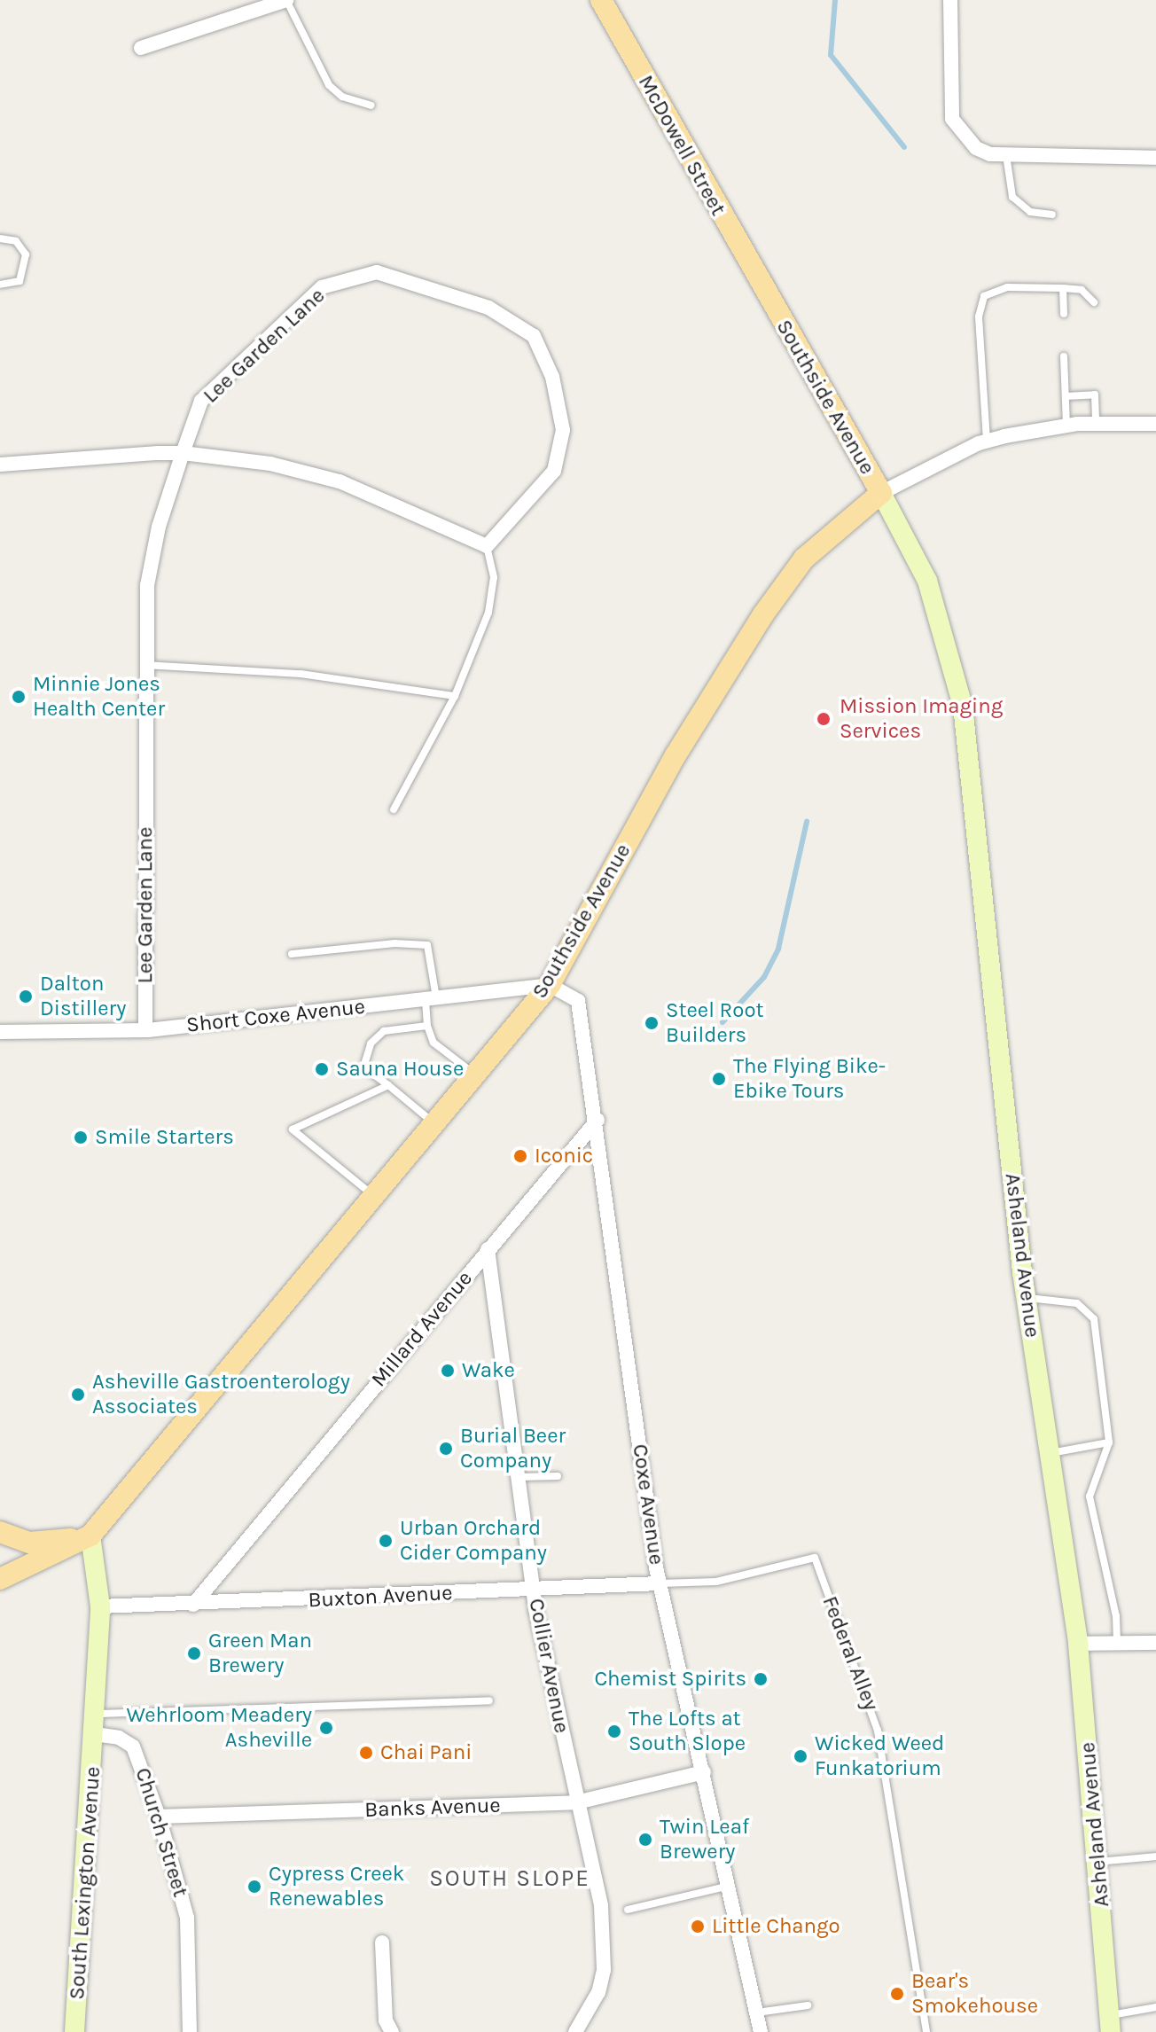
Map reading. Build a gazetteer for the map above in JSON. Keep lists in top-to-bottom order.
{
  "streets": {
    "main road": [
      "McDowell Street",
      "Southside Avenue",
      "Asheland Avenue",
      "South Lexington Avenue"
    ],
    "street": [
      "Lee Garden Lane",
      "Short Coxe Avenue",
      "Millard Avenue",
      "Coxe Avenue",
      "Buxton Avenue",
      "Collier Avenue",
      "Banks Avenue",
      "Church Street"
    ],
    "lane": ["Federal Alley"]
  },
  "crossings": [
    ["McDowell Street", "Southside Avenue"],
    ["Lee Garden Lane", "Short Coxe Avenue"],
    ["Southside Avenue", "Short Coxe Avenue"],
    ["Southside Avenue", "Asheland Avenue"],
    ["Southside Avenue", "Coxe Avenue"],
    ["Short Coxe Avenue", "Coxe Avenue"],
    ["Millard Avenue", "Coxe Avenue"],
    ["Millard Avenue", "Buxton Avenue"],
    ["Millard Avenue", "Collier Avenue"],
    ["Coxe Avenue", "Buxton Avenue"],
    ["Coxe Avenue", "Federal Alley"],
    ["Coxe Avenue", "Banks Avenue"],
    ["Buxton Avenue", "Federal Alley"],
    ["Buxton Avenue", "Collier Avenue"],
    ["Collier Avenue", "Banks Avenue"],
    ["Banks Avenue", "Church Street"],
    ["Church Street", "South Lexington Avenue"]
  ],
  "districts": ["SOUTH SLOPE"],
  "places": [
    "Minnie Jones Health Center",
    "Mission Imaging Services",
    "Dalton Distillery",
    "Steel Root Builders",
    "Sauna House",
    "The Flying Bike- Ebike Tours",
    "Smile Starters",
    "Iconic",
    "Wake",
    "Asheville Gastroenterology Associates",
    "Burial Beer Company",
    "Urban Orchard Cider Company",
    "Green Man Brewery",
    "Chemist Spirits",
    "Wehrloom Meadery Asheville",
    "The Lofts at South Slope",
    "Chai Pani",
    "Wicked Weed Funkatorium",
    "Twin Leaf Brewery",
    "Cypress Creek Renewables",
    "Little Chango",
    "Bear's Smokehouse"
  ]
}
